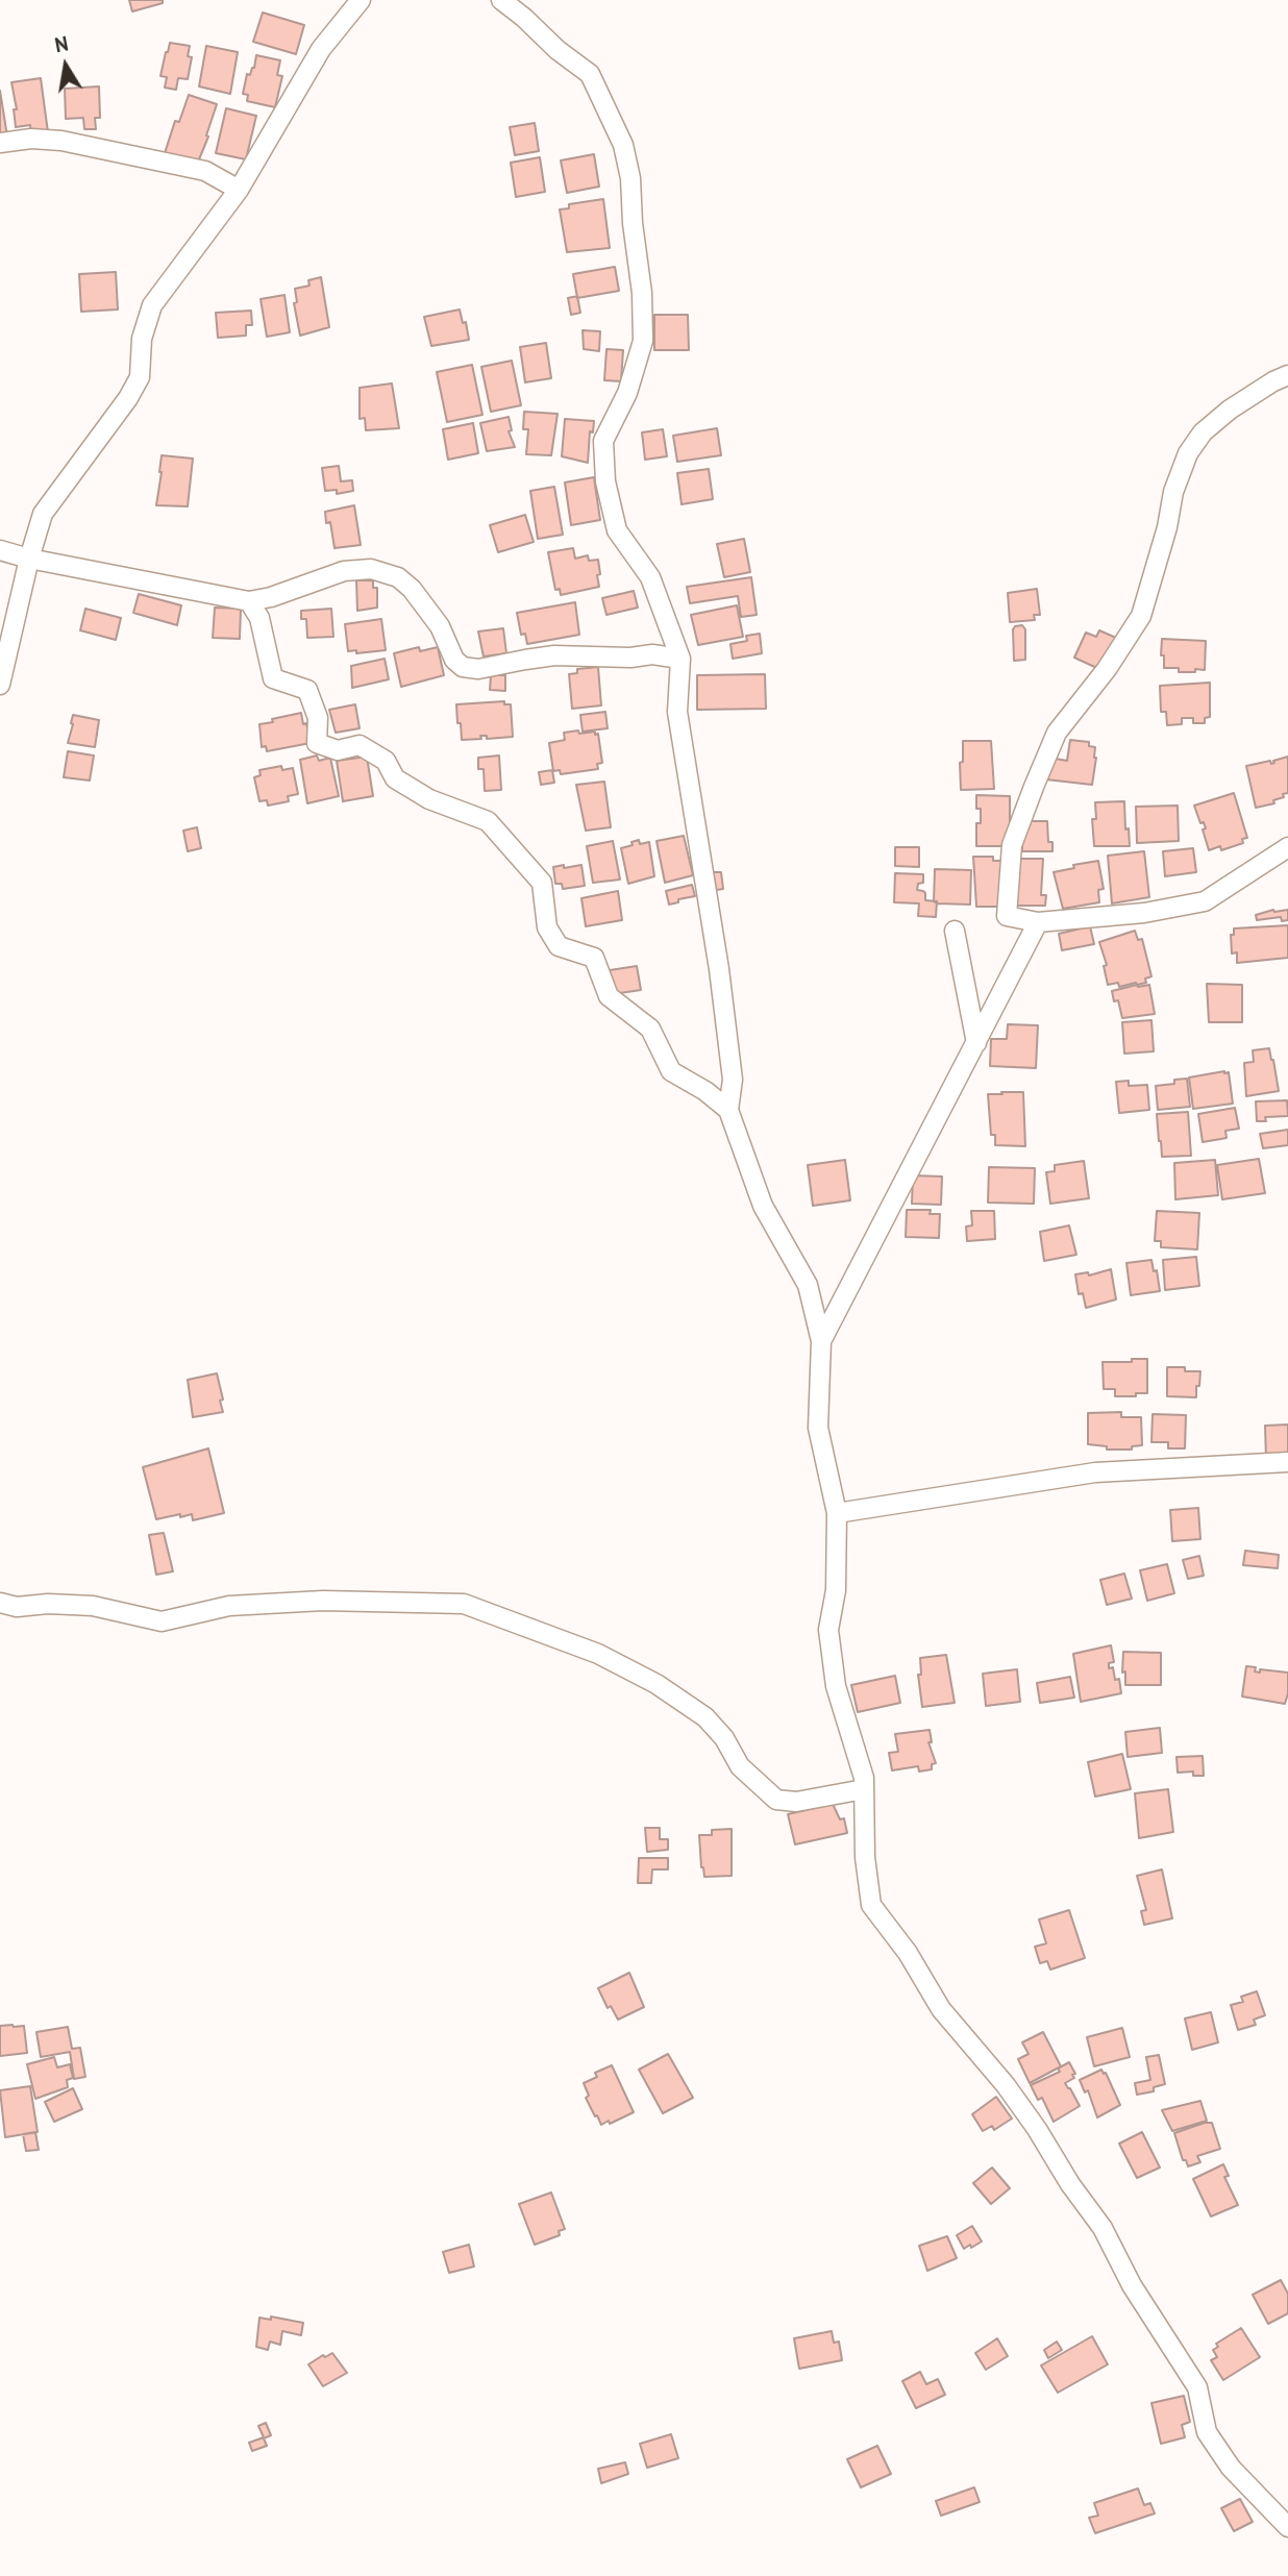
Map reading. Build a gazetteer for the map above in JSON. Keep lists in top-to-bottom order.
{
  "north": "top"
}
